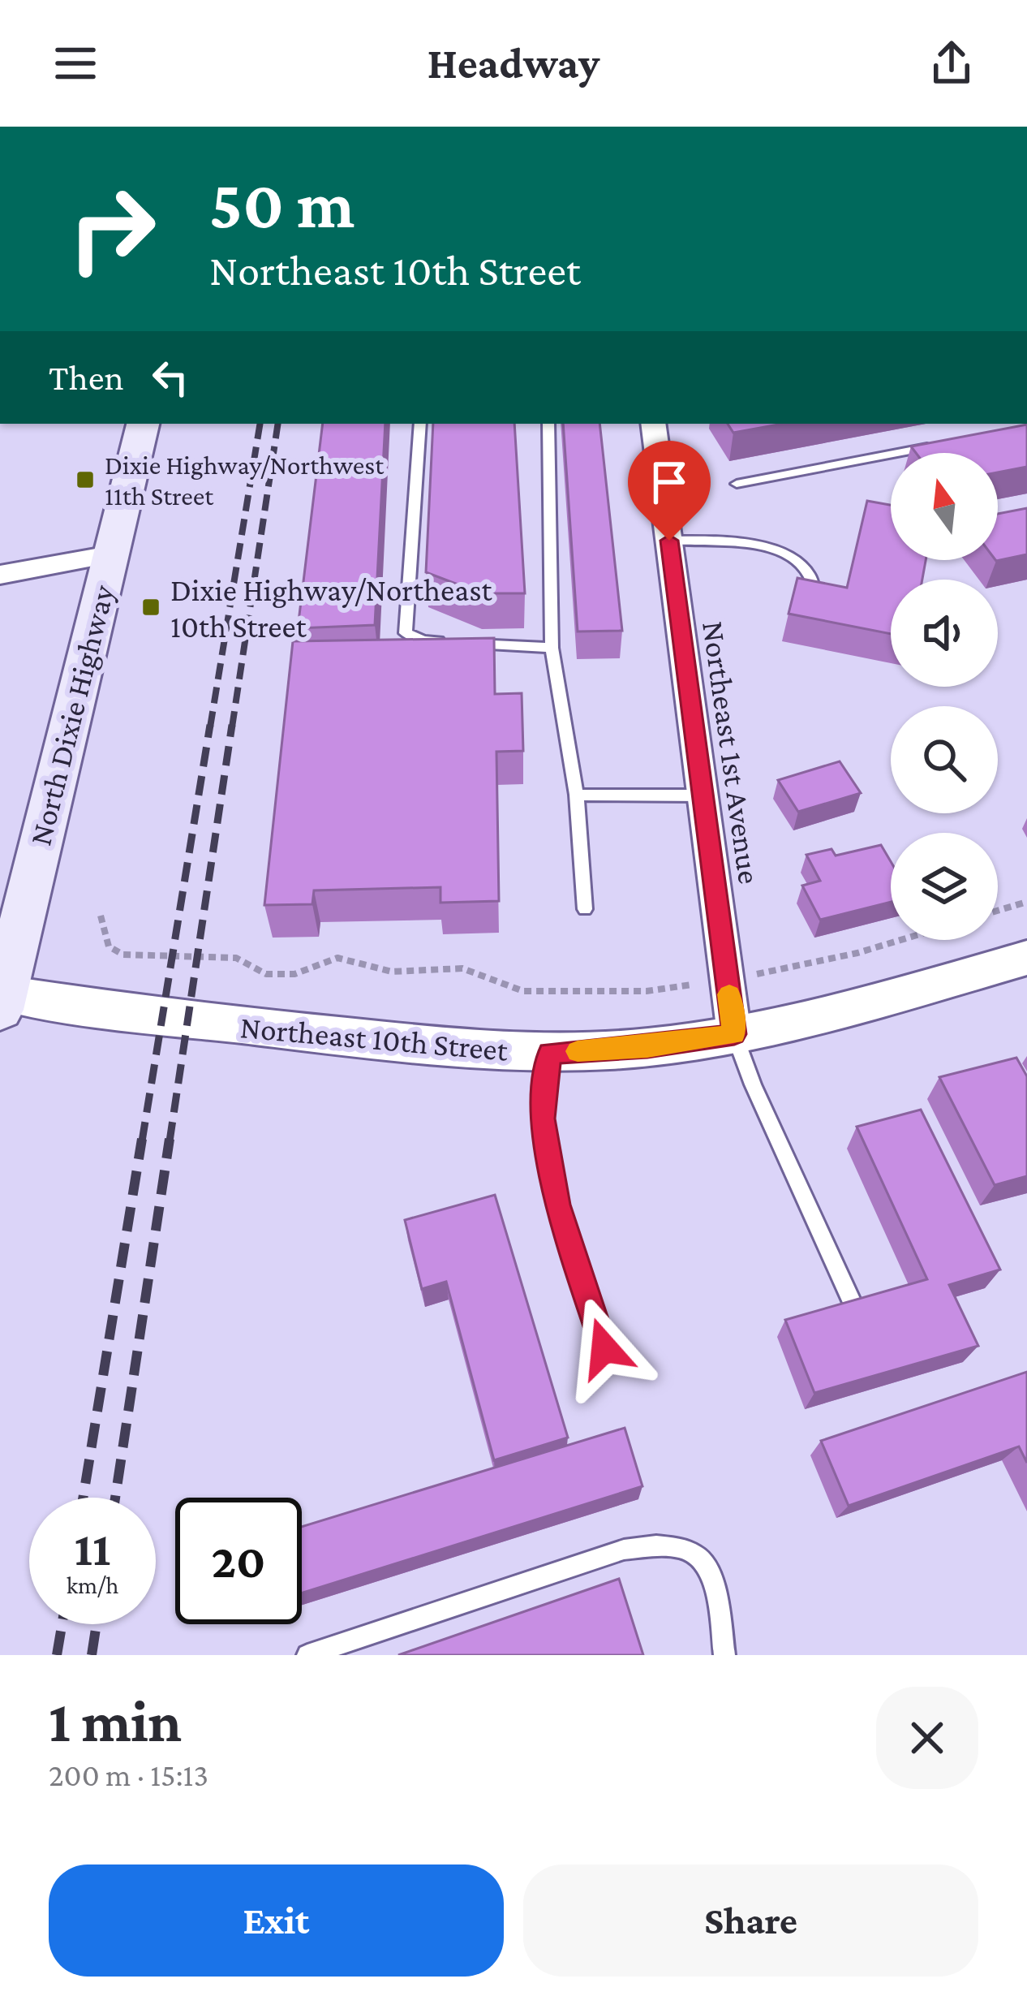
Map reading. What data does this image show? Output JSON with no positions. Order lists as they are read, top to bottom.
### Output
{
  "streets": {
    "main road": ["North Dixie Highway"],
    "street": ["Northeast 1st Avenue", "Northeast 10th Street"]
  },
  "crossings": [
    ["North Dixie Highway", "Northeast 10th Street"],
    ["Northeast 1st Avenue", "Northeast 10th Street"]
  ],
  "places": {
    "transit": ["Dixie Highway/Northwest 11th Street", "Dixie Highway/Northeast 10th Street"]
  },
  "north": "top",
  "page": {
    "header": "Headway",
    "turn": ["50 m", "Northeast 10th Street"],
    "then": "Then",
    "speed": "11 km/h",
    "limit": "20",
    "heading": ["1 min", "200 m · 15:13"],
    "buttons": ["Exit", "Share"]
  }
}
